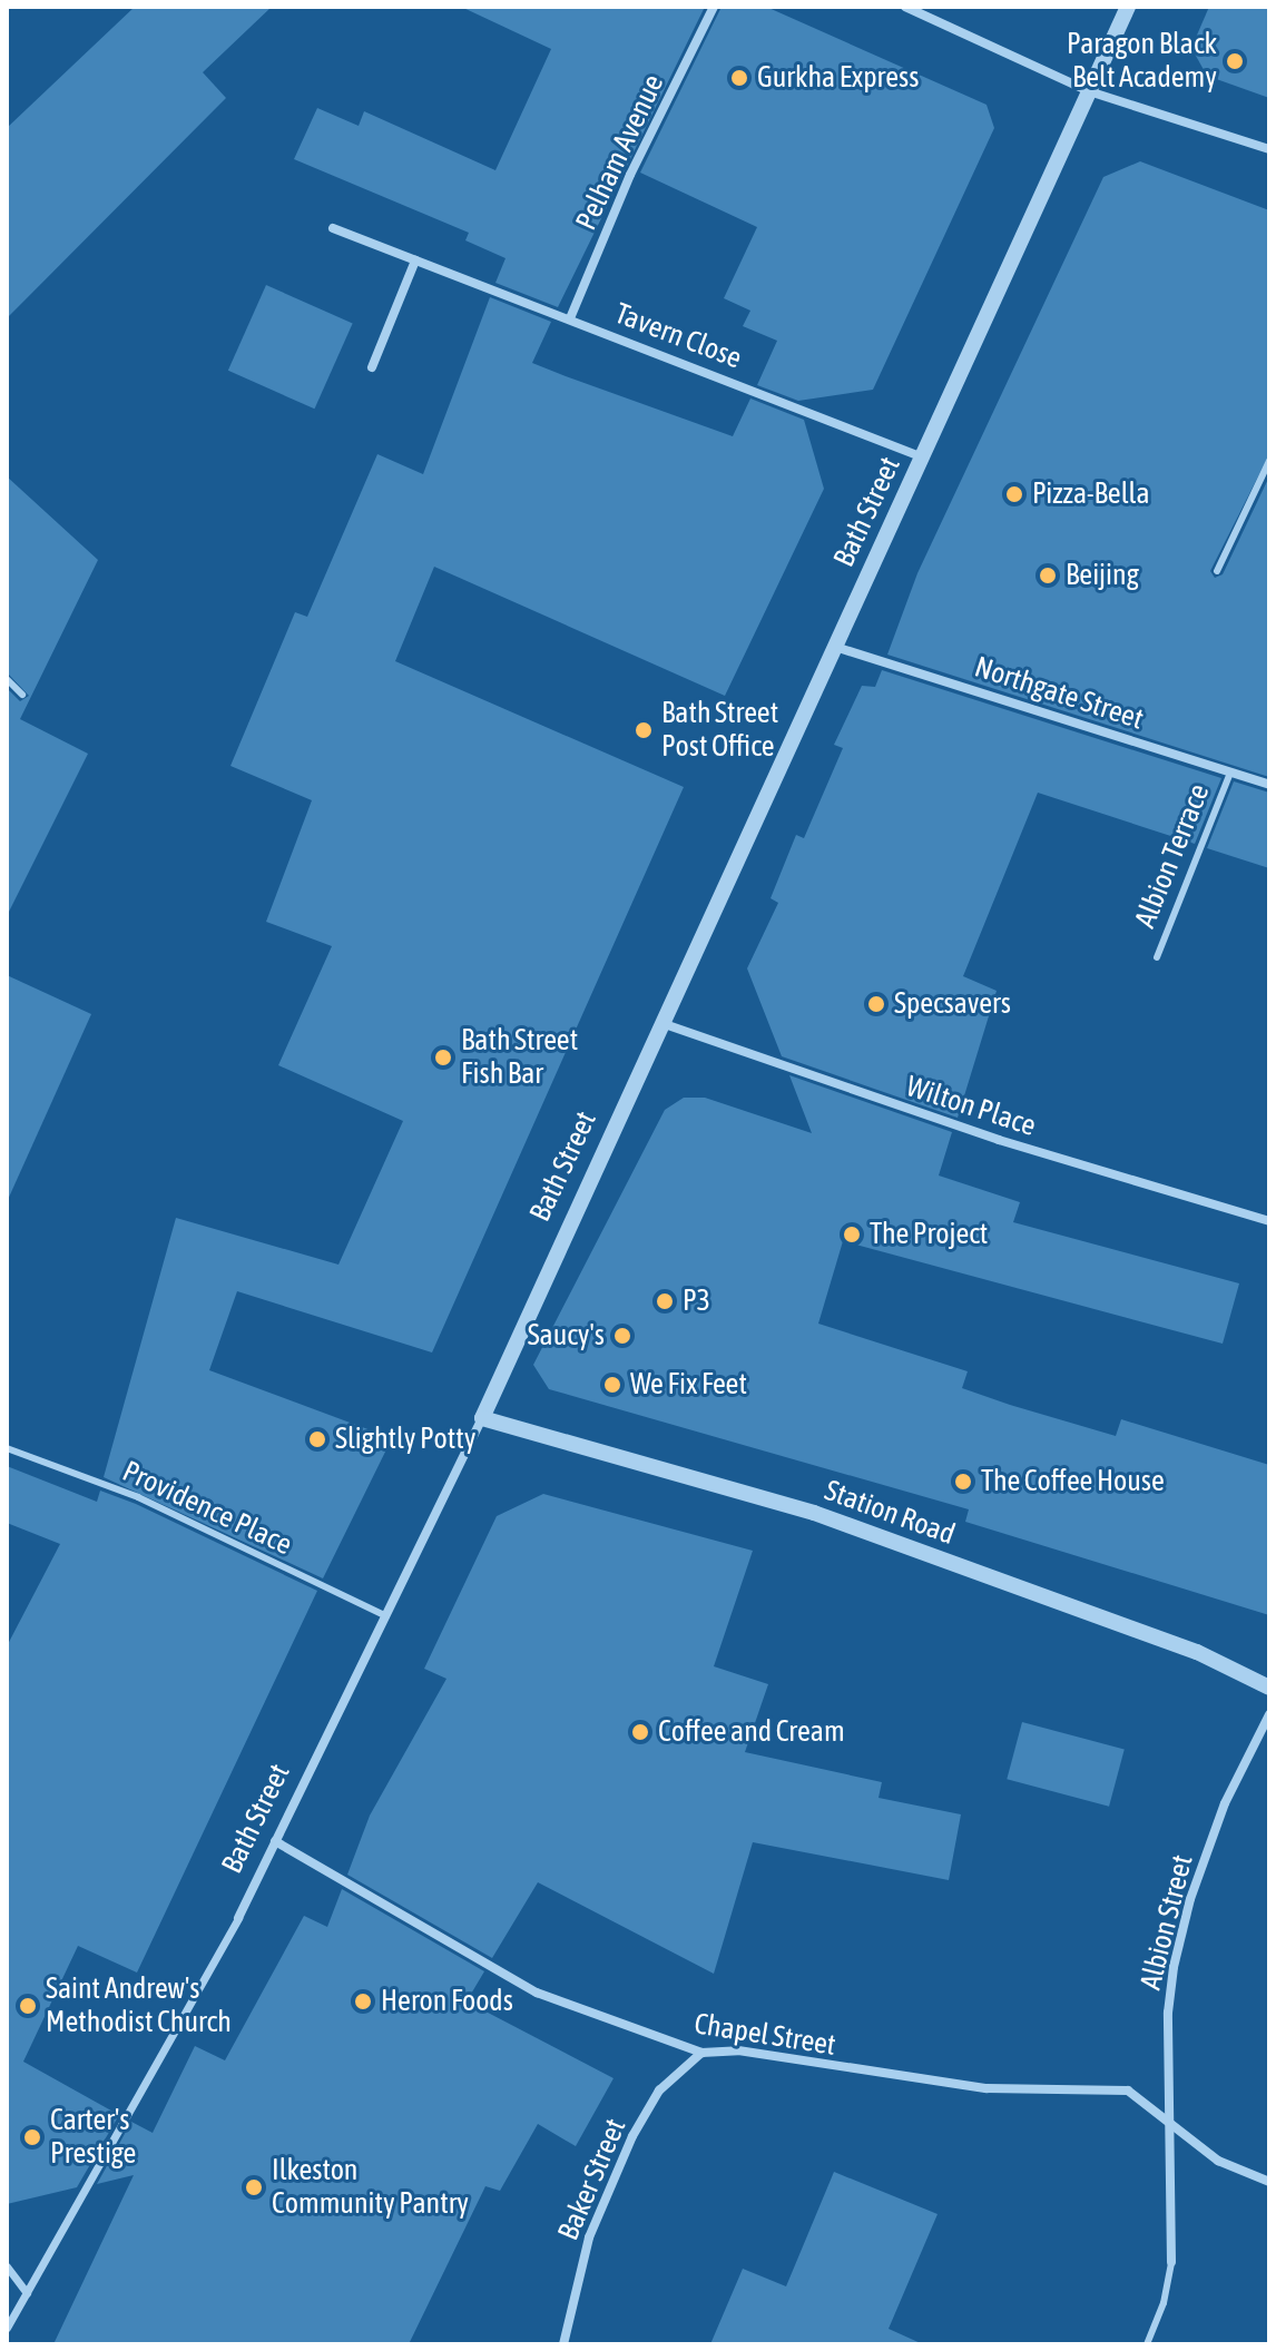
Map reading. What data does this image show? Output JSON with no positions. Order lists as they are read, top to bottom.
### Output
{
  "streets": {
    "street": [
      "Pelham Avenue",
      "Tavern Close",
      "Bath Street",
      "Northgate Street",
      "Wilton Place",
      "Station Road",
      "Albion Street",
      "Chapel Street",
      "Baker Street"
    ],
    "lane": ["Albion Terrace", "Providence Place"]
  },
  "crossings": [
    ["Pelham Avenue", "Tavern Close"],
    ["Tavern Close", "Bath Street"],
    ["Bath Street", "Northgate Street"],
    ["Bath Street", "Wilton Place"],
    ["Bath Street", "Providence Place"],
    ["Bath Street", "Station Road"],
    ["Bath Street", "Chapel Street"],
    ["Northgate Street", "Albion Terrace"],
    ["Albion Street", "Chapel Street"],
    ["Chapel Street", "Baker Street"]
  ],
  "places": [
    "Paragon Black Belt Academy",
    "Gurkha Express",
    "Pizza-Bella",
    "Beijing",
    "Bath Street Post Office",
    "Specsavers",
    "Bath Street Fish Bar",
    "The Project",
    "P3",
    "Saucy's",
    "We Fix Feet",
    "Slightly Potty",
    "The Coffee House",
    "Coffee and Cream",
    "Heron Foods",
    "Saint Andrew's Methodist Church",
    "Carter's Prestige",
    "Ilkeston Community Pantry"
  ]
}
